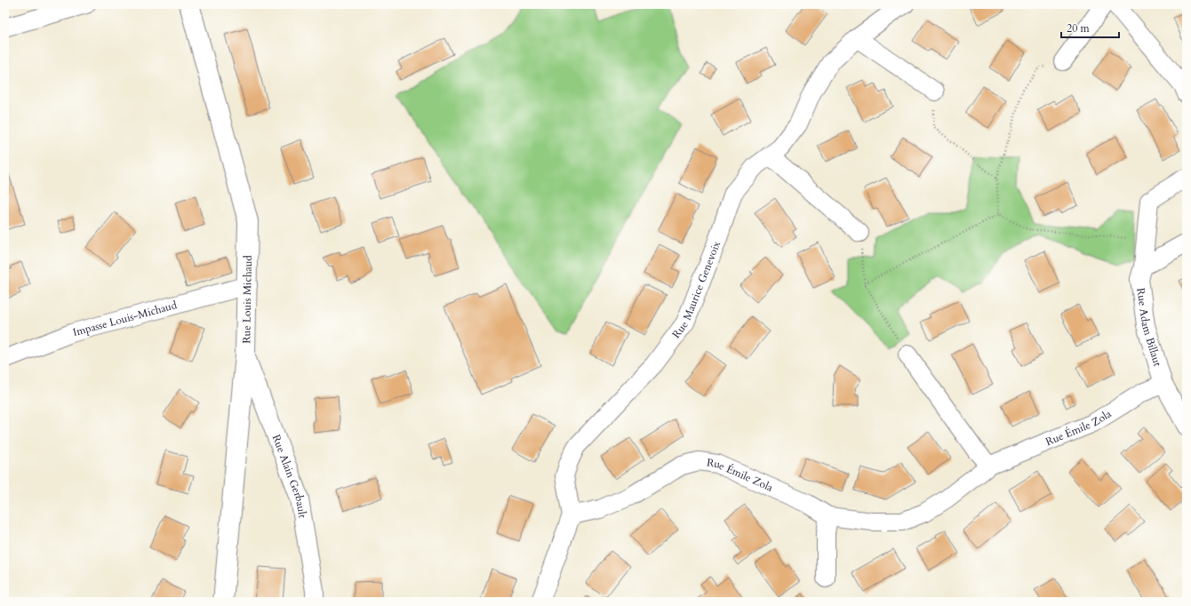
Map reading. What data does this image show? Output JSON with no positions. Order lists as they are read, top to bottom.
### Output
{
  "streets": {
    "street": [
      "Rue Maurice Genevoix",
      "Rue Louis Michaud",
      "Impasse Louis-Michaud",
      "Rue Adam Billaut",
      "Rue Émile Zola",
      "Rue Alain Gerbault"
    ]
  },
  "crossings": [
    ["Rue Maurice Genevoix", "Rue Émile Zola"],
    ["Rue Louis Michaud", "Impasse Louis-Michaud"],
    ["Rue Louis Michaud", "Rue Alain Gerbault"],
    ["Rue Adam Billaut", "Rue Émile Zola"]
  ],
  "scale_bar": "20 m"
}
